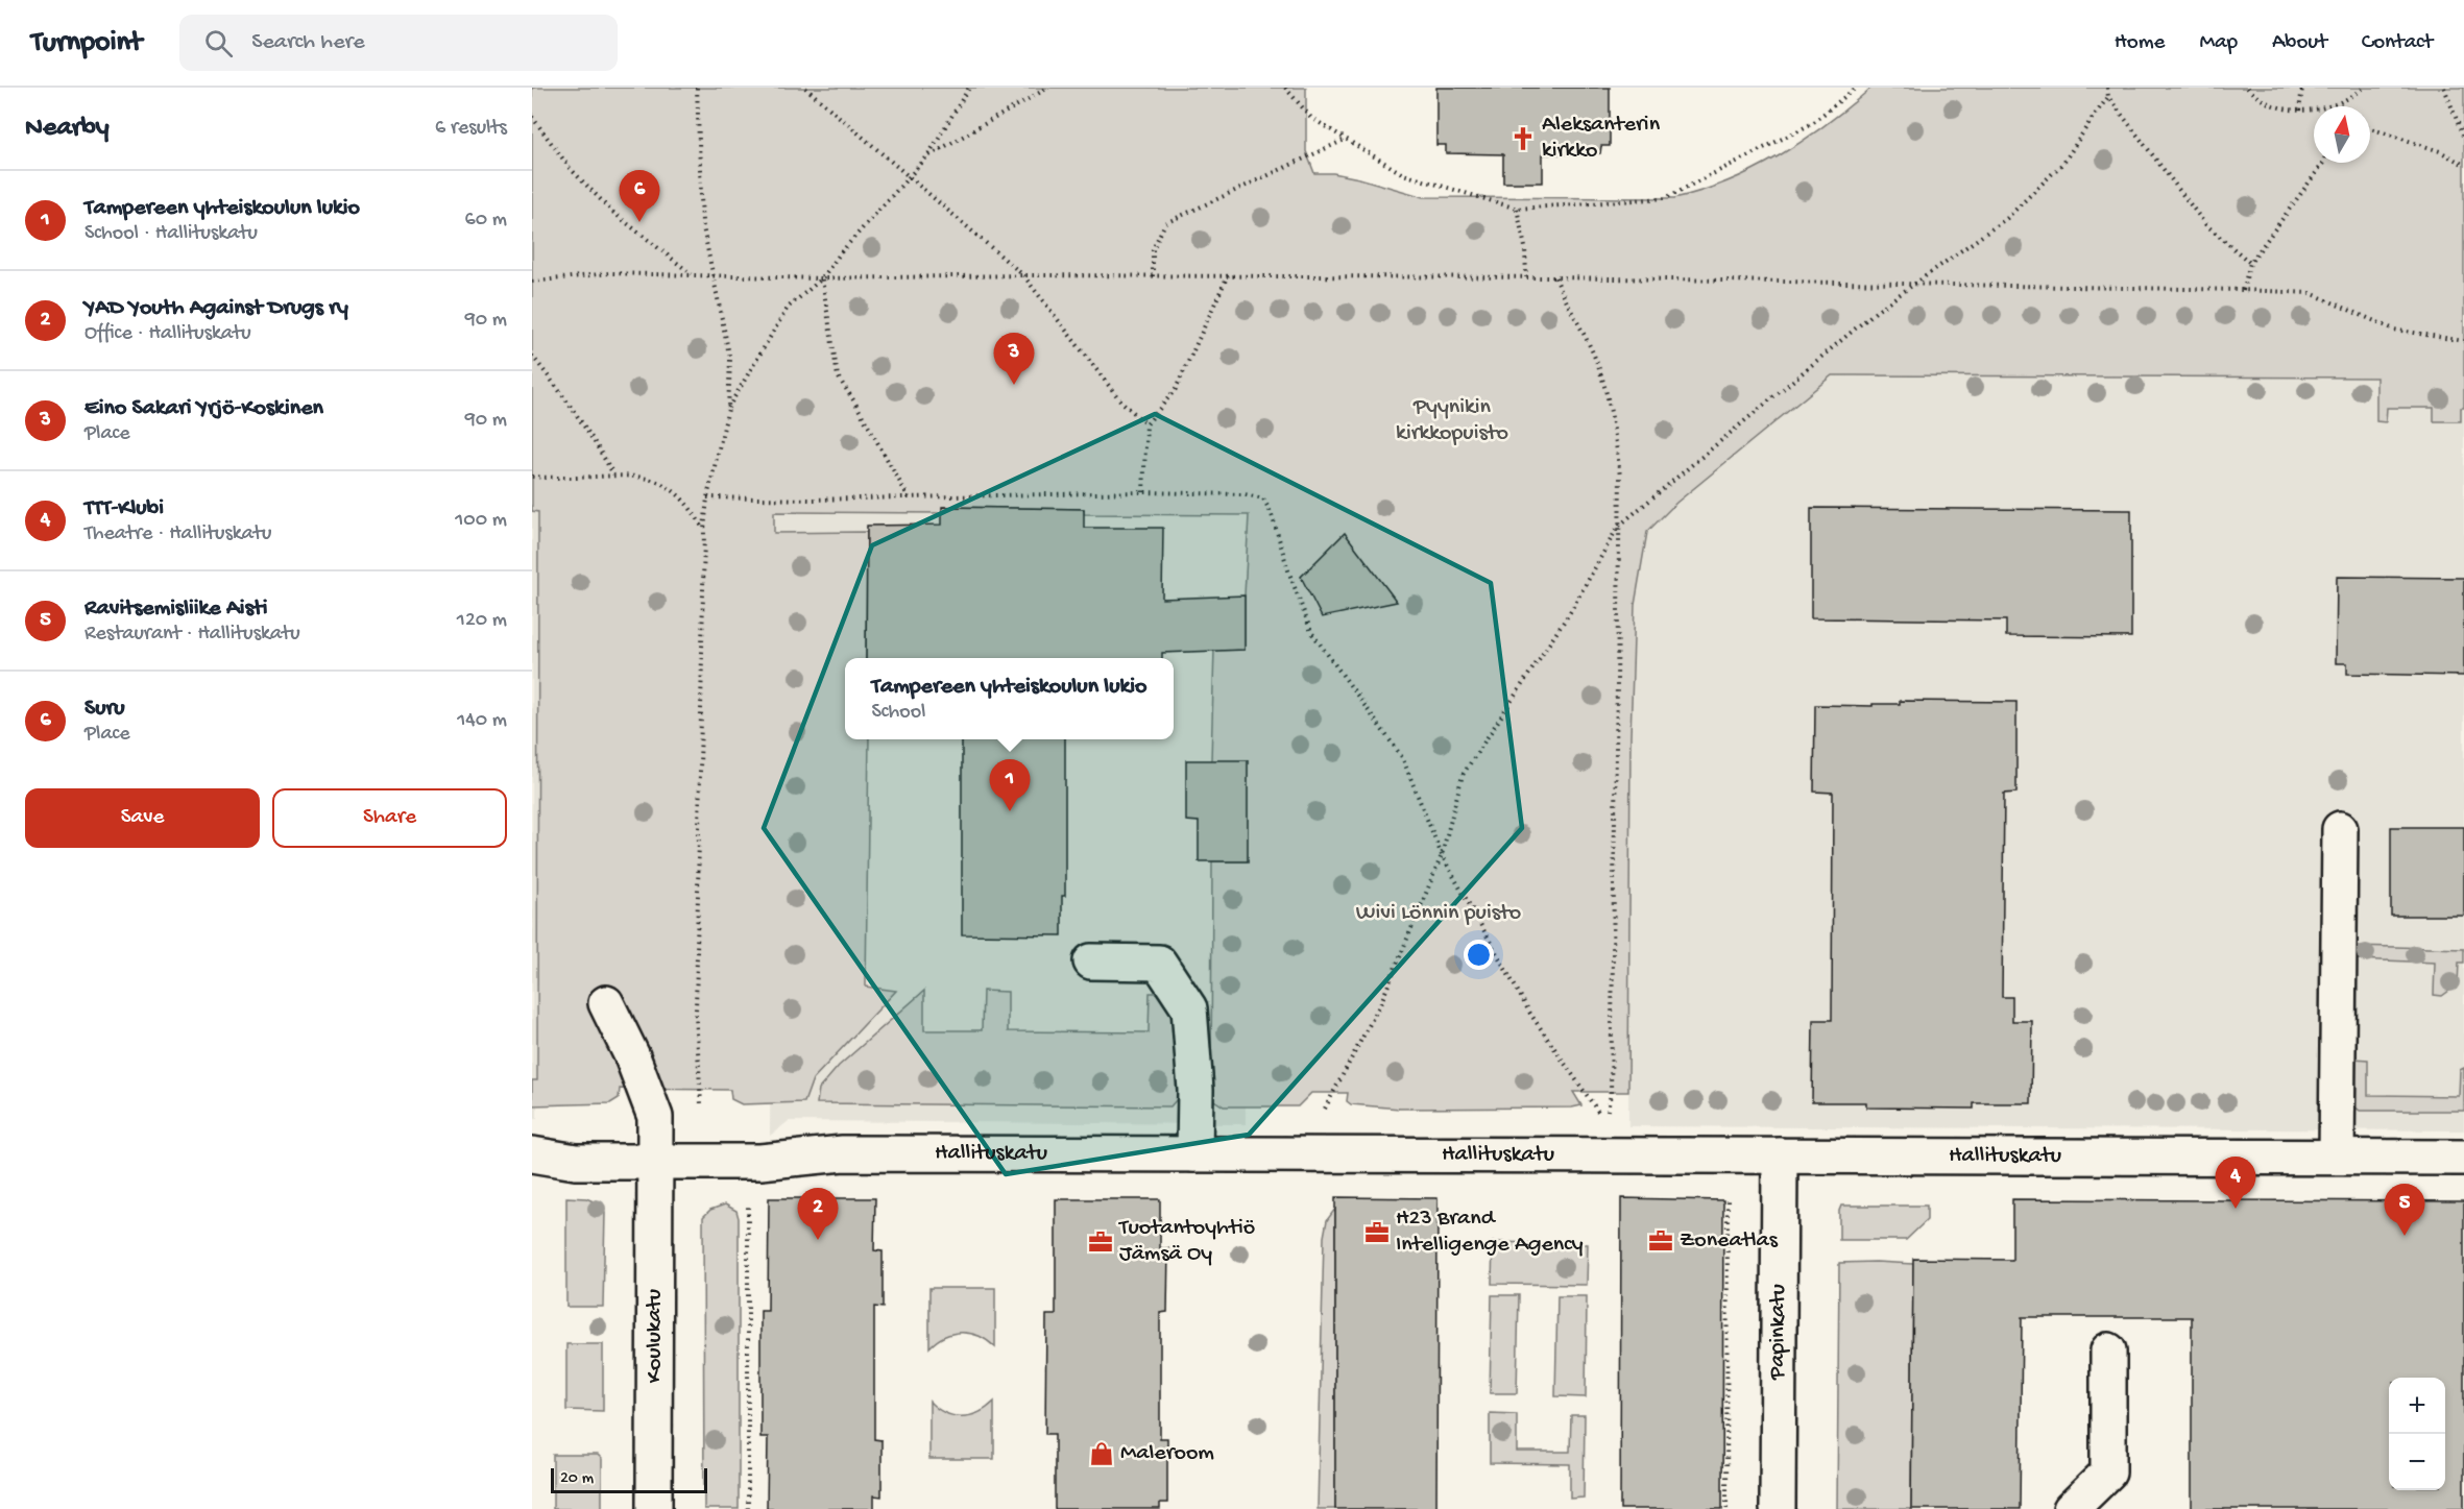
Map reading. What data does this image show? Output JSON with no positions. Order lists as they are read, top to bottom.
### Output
{
  "streets": {
    "street": ["Hallituskatu", "Papinkatu", "Koulukatu"]
  },
  "crossings": [
    ["Hallituskatu", "Papinkatu"],
    ["Hallituskatu", "Koulukatu"]
  ],
  "parks": ["Pyynikin kirkkopuisto", "Wivi Lönnin puisto"],
  "places": {
    "church": ["Aleksanterin kirkko"],
    "office": ["H23 Brand Intelligenge Agency", "Zoneatlas", "Tuotantoyhtiö Jämsä Oy"],
    "shop": ["Maleroom"]
  },
  "scale_bar": "20 m",
  "north": "top",
  "page": {
    "header": "Turnpoint",
    "search": "Search here",
    "nav": [
      "Home",
      "Map",
      "About",
      "Contact"
    ],
    "heading": ["Nearby", "6 results"],
    "list": [
      {
        "mark": "1",
        "name": "Tampereen yhteiskoulun lukio",
        "note": "School · Hallituskatu",
        "value": "60 m"
      },
      {
        "mark": "2",
        "name": "YAD Youth Against Drugs ry",
        "note": "Office · Hallituskatu",
        "value": "90 m"
      },
      {
        "mark": "3",
        "name": "Eino Sakari Yrjö-Koskinen",
        "note": "Place",
        "value": "90 m"
      },
      {
        "mark": "4",
        "name": "TTT-Klubi",
        "note": "Theatre · Hallituskatu",
        "value": "100 m"
      },
      {
        "mark": "5",
        "name": "Ravitsemisliike Aisti",
        "note": "Restaurant · Hallituskatu",
        "value": "120 m"
      },
      {
        "mark": "6",
        "name": "Suru",
        "note": "Place",
        "value": "140 m"
      }
    ],
    "pins": [
      "6",
      "3",
      "1",
      "4",
      "5",
      "2"
    ],
    "popup": ["Tampereen yhteiskoulun lukio", "School"],
    "buttons": ["Save", "Share"],
    "map_buttons": ["+", "−"],
    "scale": "20 m"
  }
}
